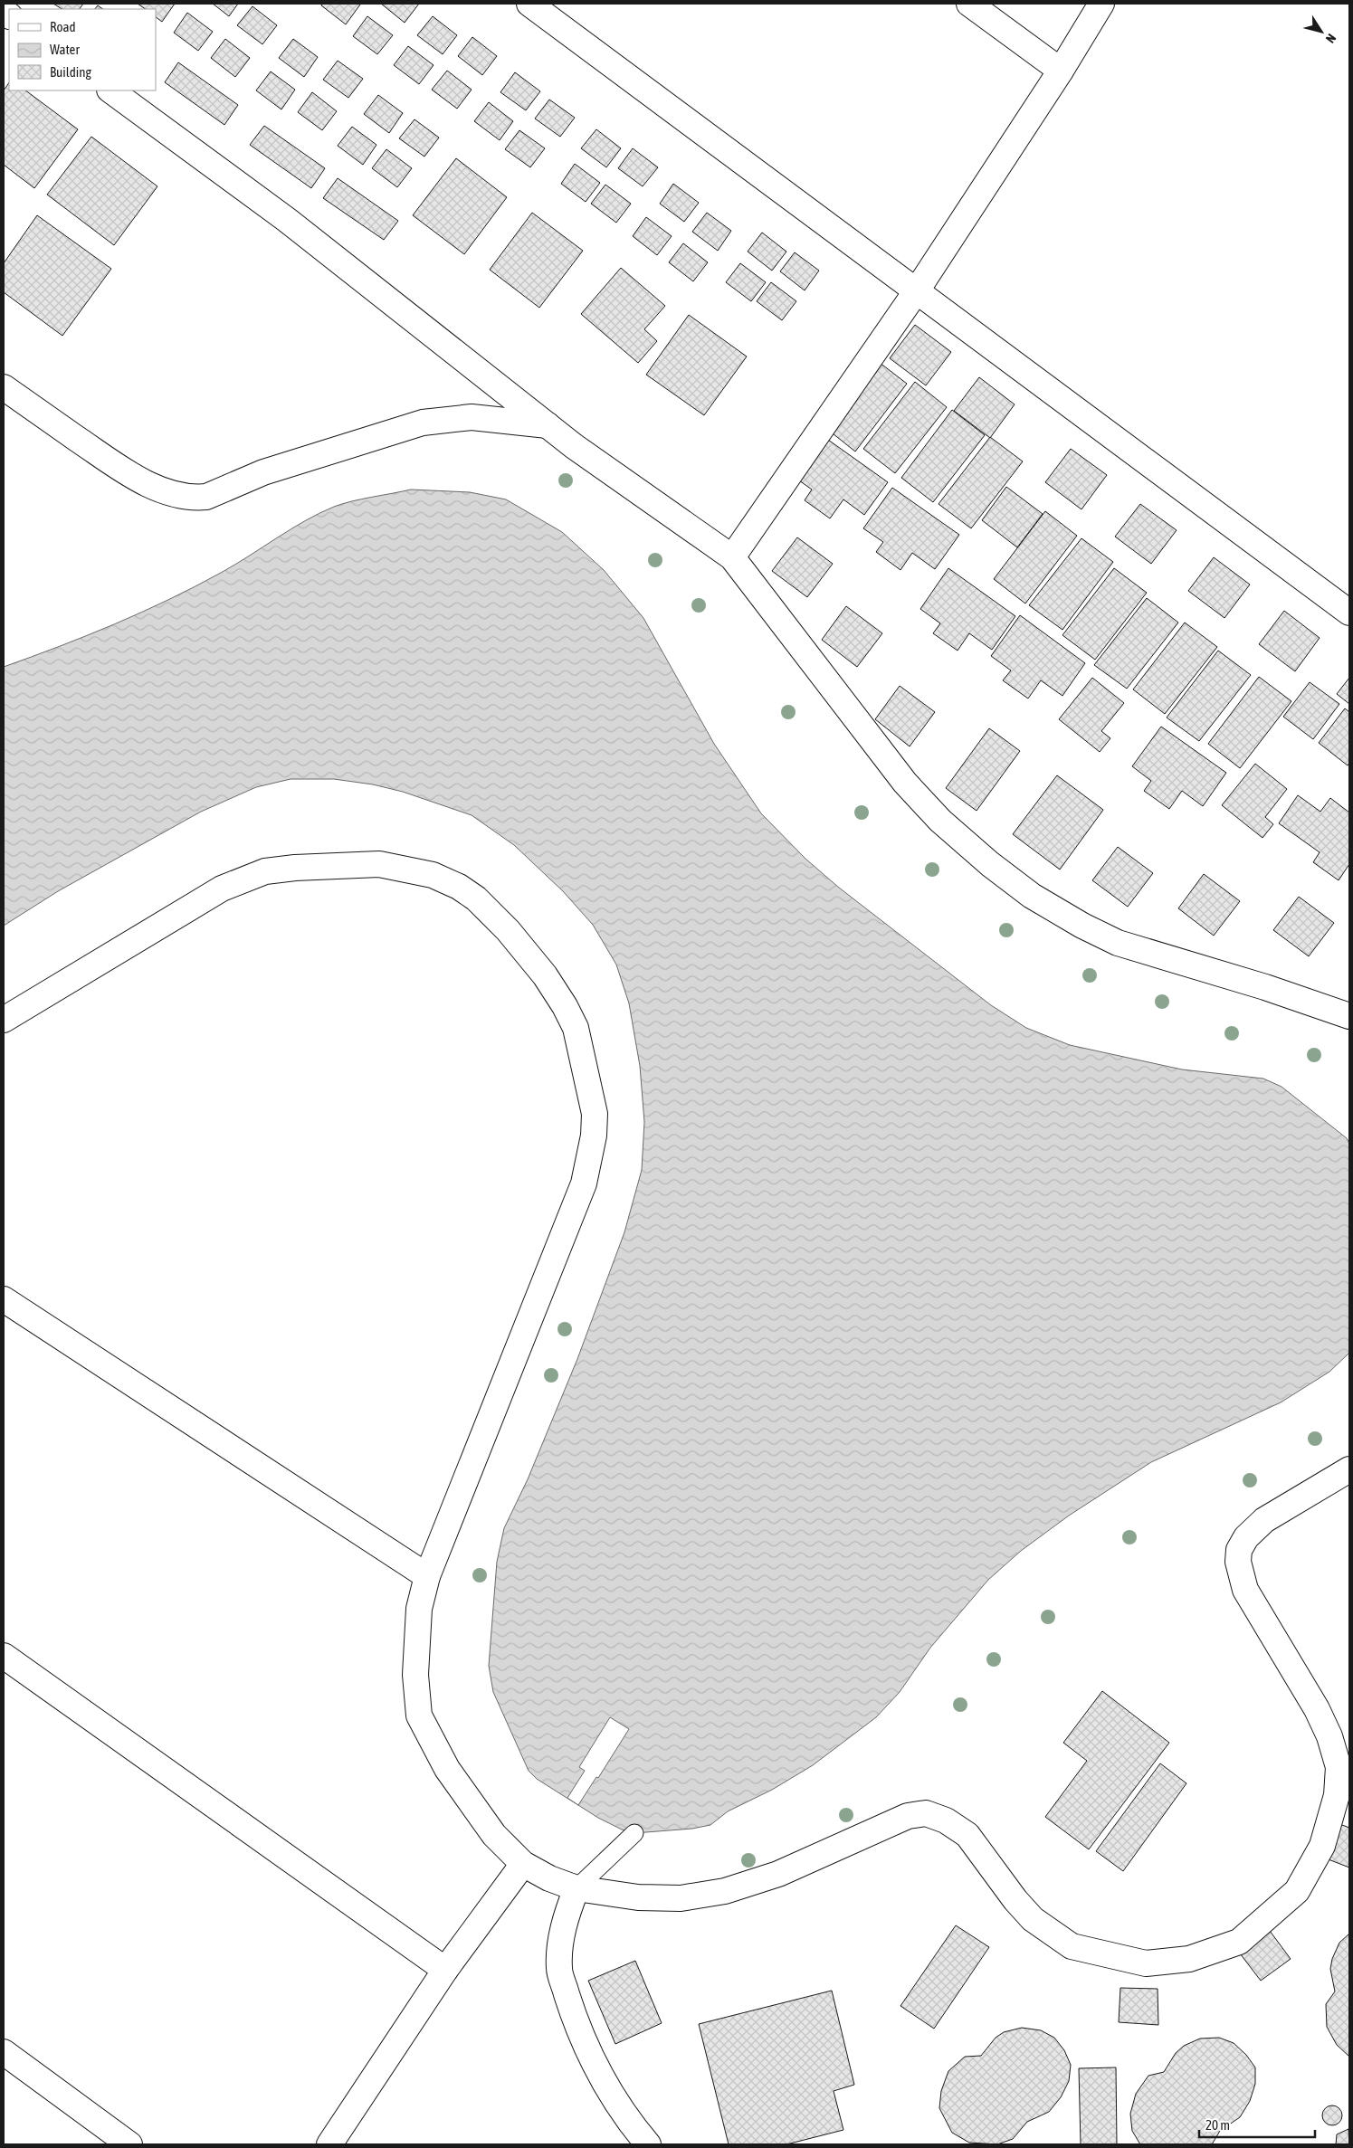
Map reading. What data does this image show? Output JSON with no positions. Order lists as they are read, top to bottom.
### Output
{
  "legend": ["Road", "Water", "Building"],
  "scale_bar": "20 m",
  "north": "bottom right"
}
